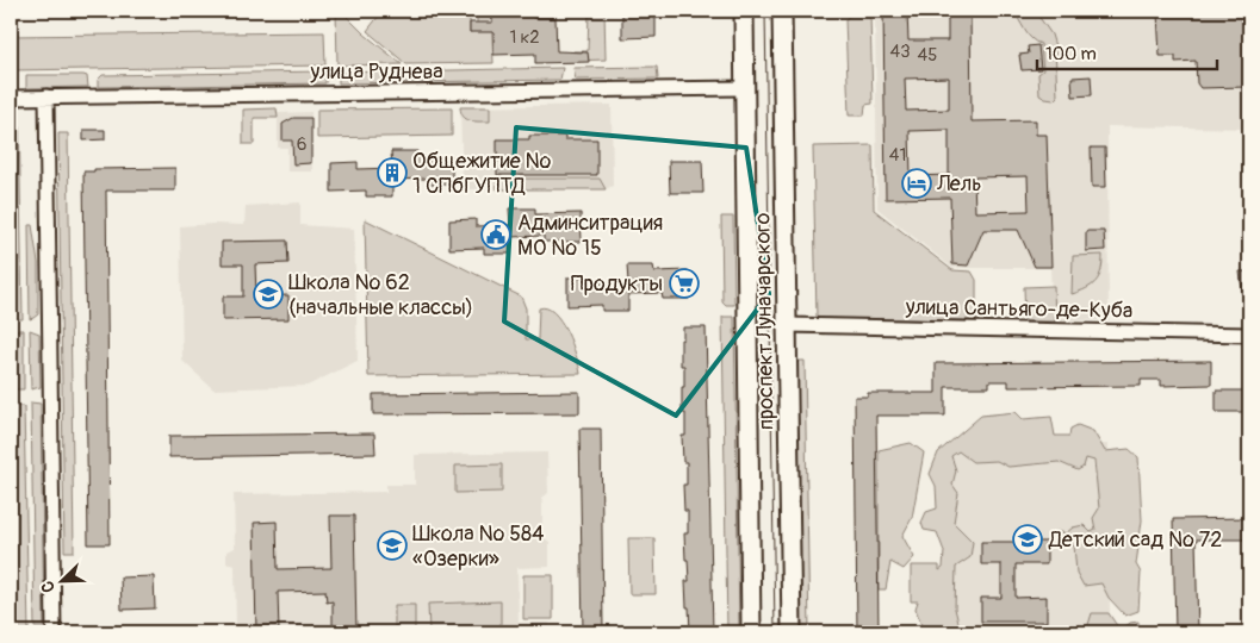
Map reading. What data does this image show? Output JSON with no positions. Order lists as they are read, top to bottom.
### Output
{
  "streets": {
    "main road": ["проспект Луначарского"],
    "street": ["улица Руднева", "улица Сантьяго-де-Куба"]
  },
  "crossings": [
    ["улица Руднева", "проспект Луначарского"],
    ["улица Сантьяго-де-Куба", "проспект Луначарского"]
  ],
  "places": {
    "building": ["Общежитие № 1 СПбГУПТД"],
    "hotel": ["Лель"],
    "public building": ["Админситрация МО № 15"],
    "supermarket": ["Продукты"],
    "school or university": ["Школа № 62 (начальные классы)", "Детский сад № 72", "Школа № 584 «Озерки»"]
  },
  "house_numbers": [
    "1 к2",
    "43",
    "45",
    "6",
    "41"
  ],
  "scale_bar": "100 m",
  "north": "bottom left"
}
